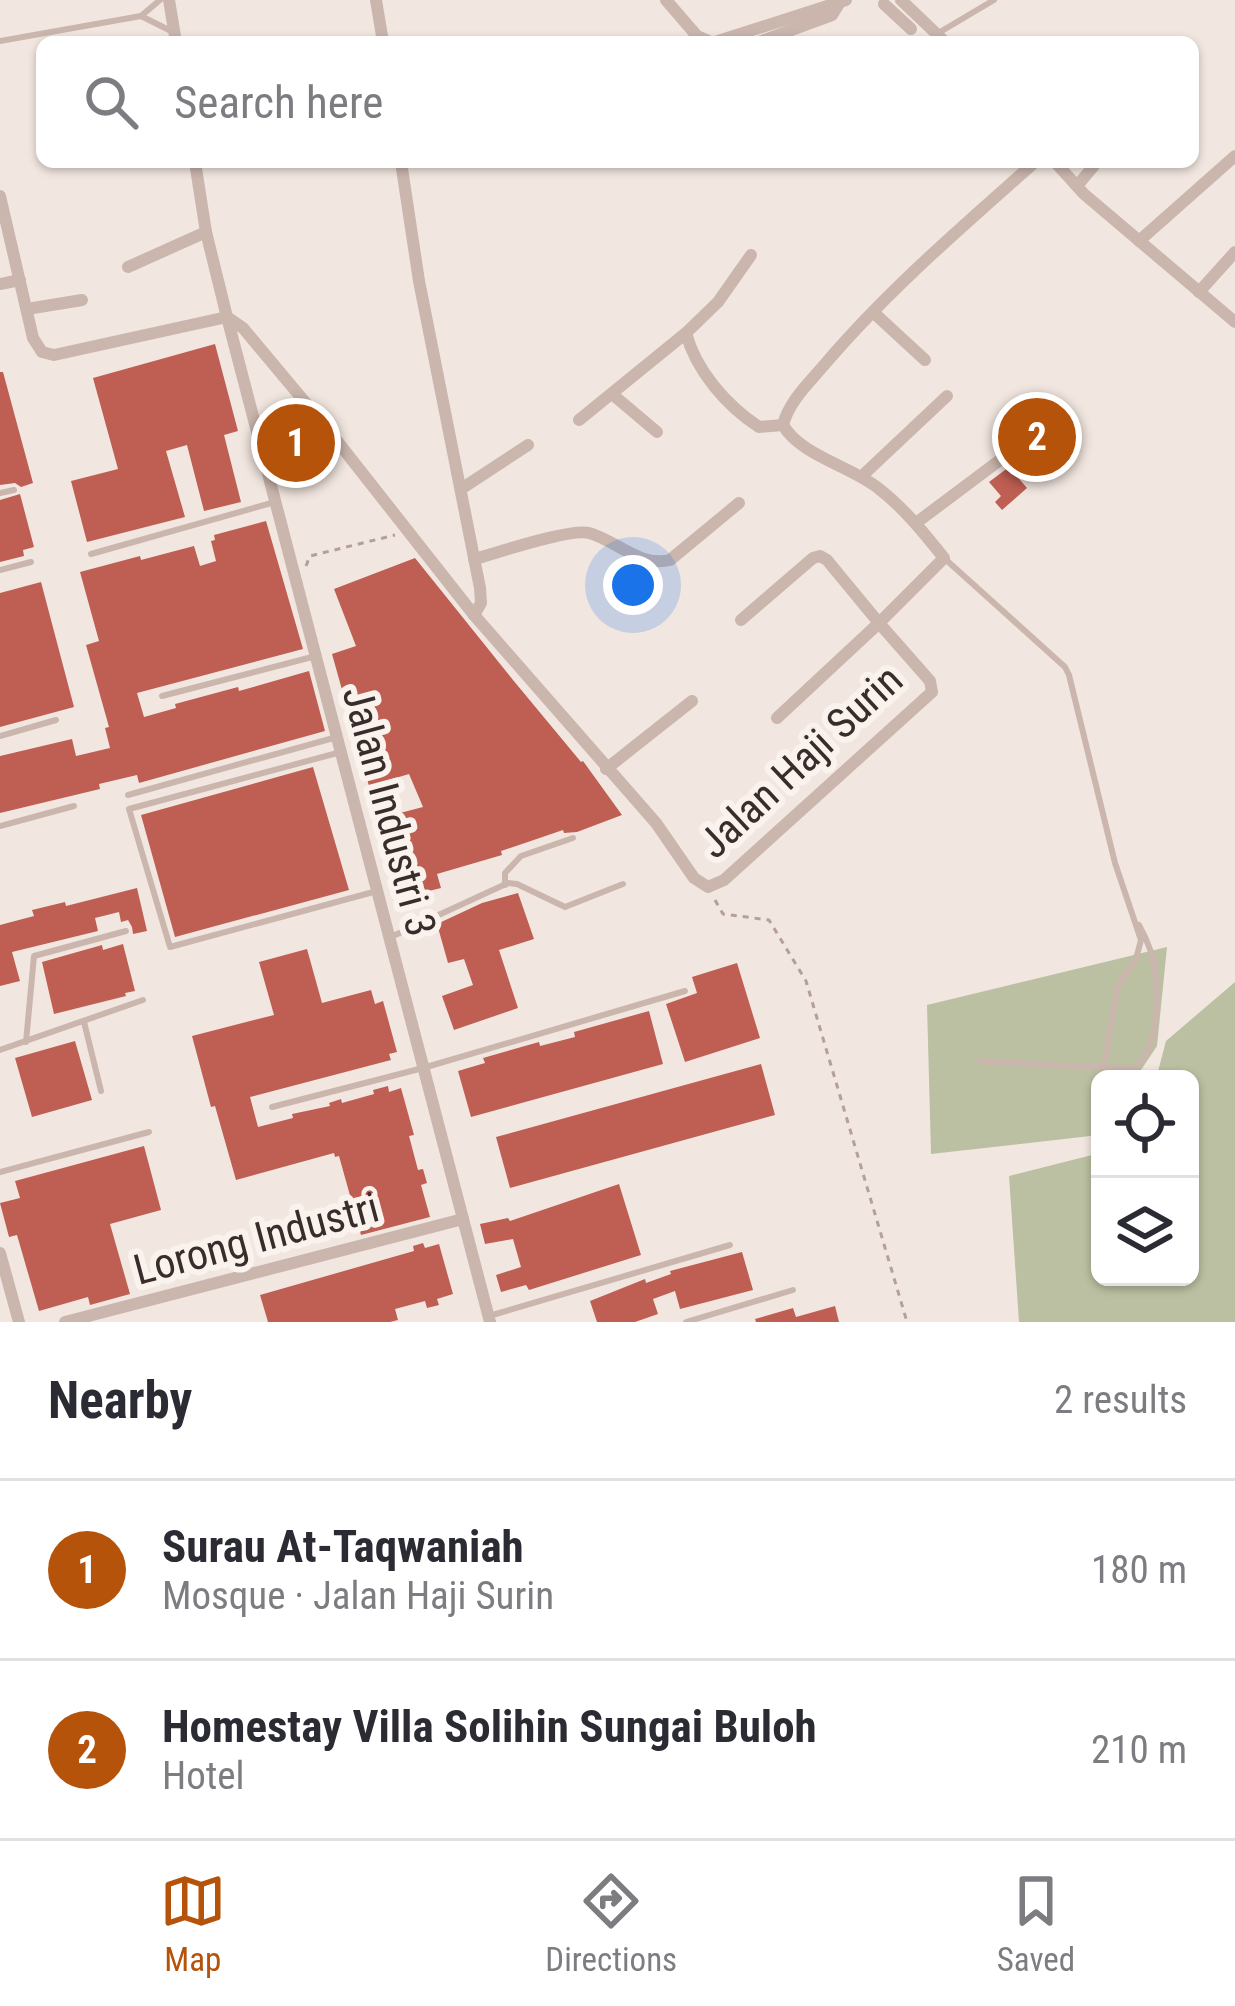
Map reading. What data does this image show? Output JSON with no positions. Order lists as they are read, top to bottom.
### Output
{
  "streets": {
    "street": ["Jalan Haji Surin", "Jalan Industri 3", "Lorong Industri"]
  },
  "crossings": [
    ["Jalan Haji Surin", "Jalan Industri 3"],
    ["Jalan Industri 3", "Lorong Industri"]
  ],
  "page": {
    "search": "Search here",
    "pins": ["2", "1"],
    "heading": ["Nearby", "2 results"],
    "list": [
      {
        "mark": "1",
        "name": "Surau At-Taqwaniah",
        "note": "Mosque · Jalan Haji Surin",
        "value": "180 m"
      },
      {
        "mark": "2",
        "name": "Homestay Villa Solihin Sungai Buloh",
        "note": "Hotel",
        "value": "210 m"
      }
    ],
    "nav": ["Map", "Directions", "Saved"]
  }
}
